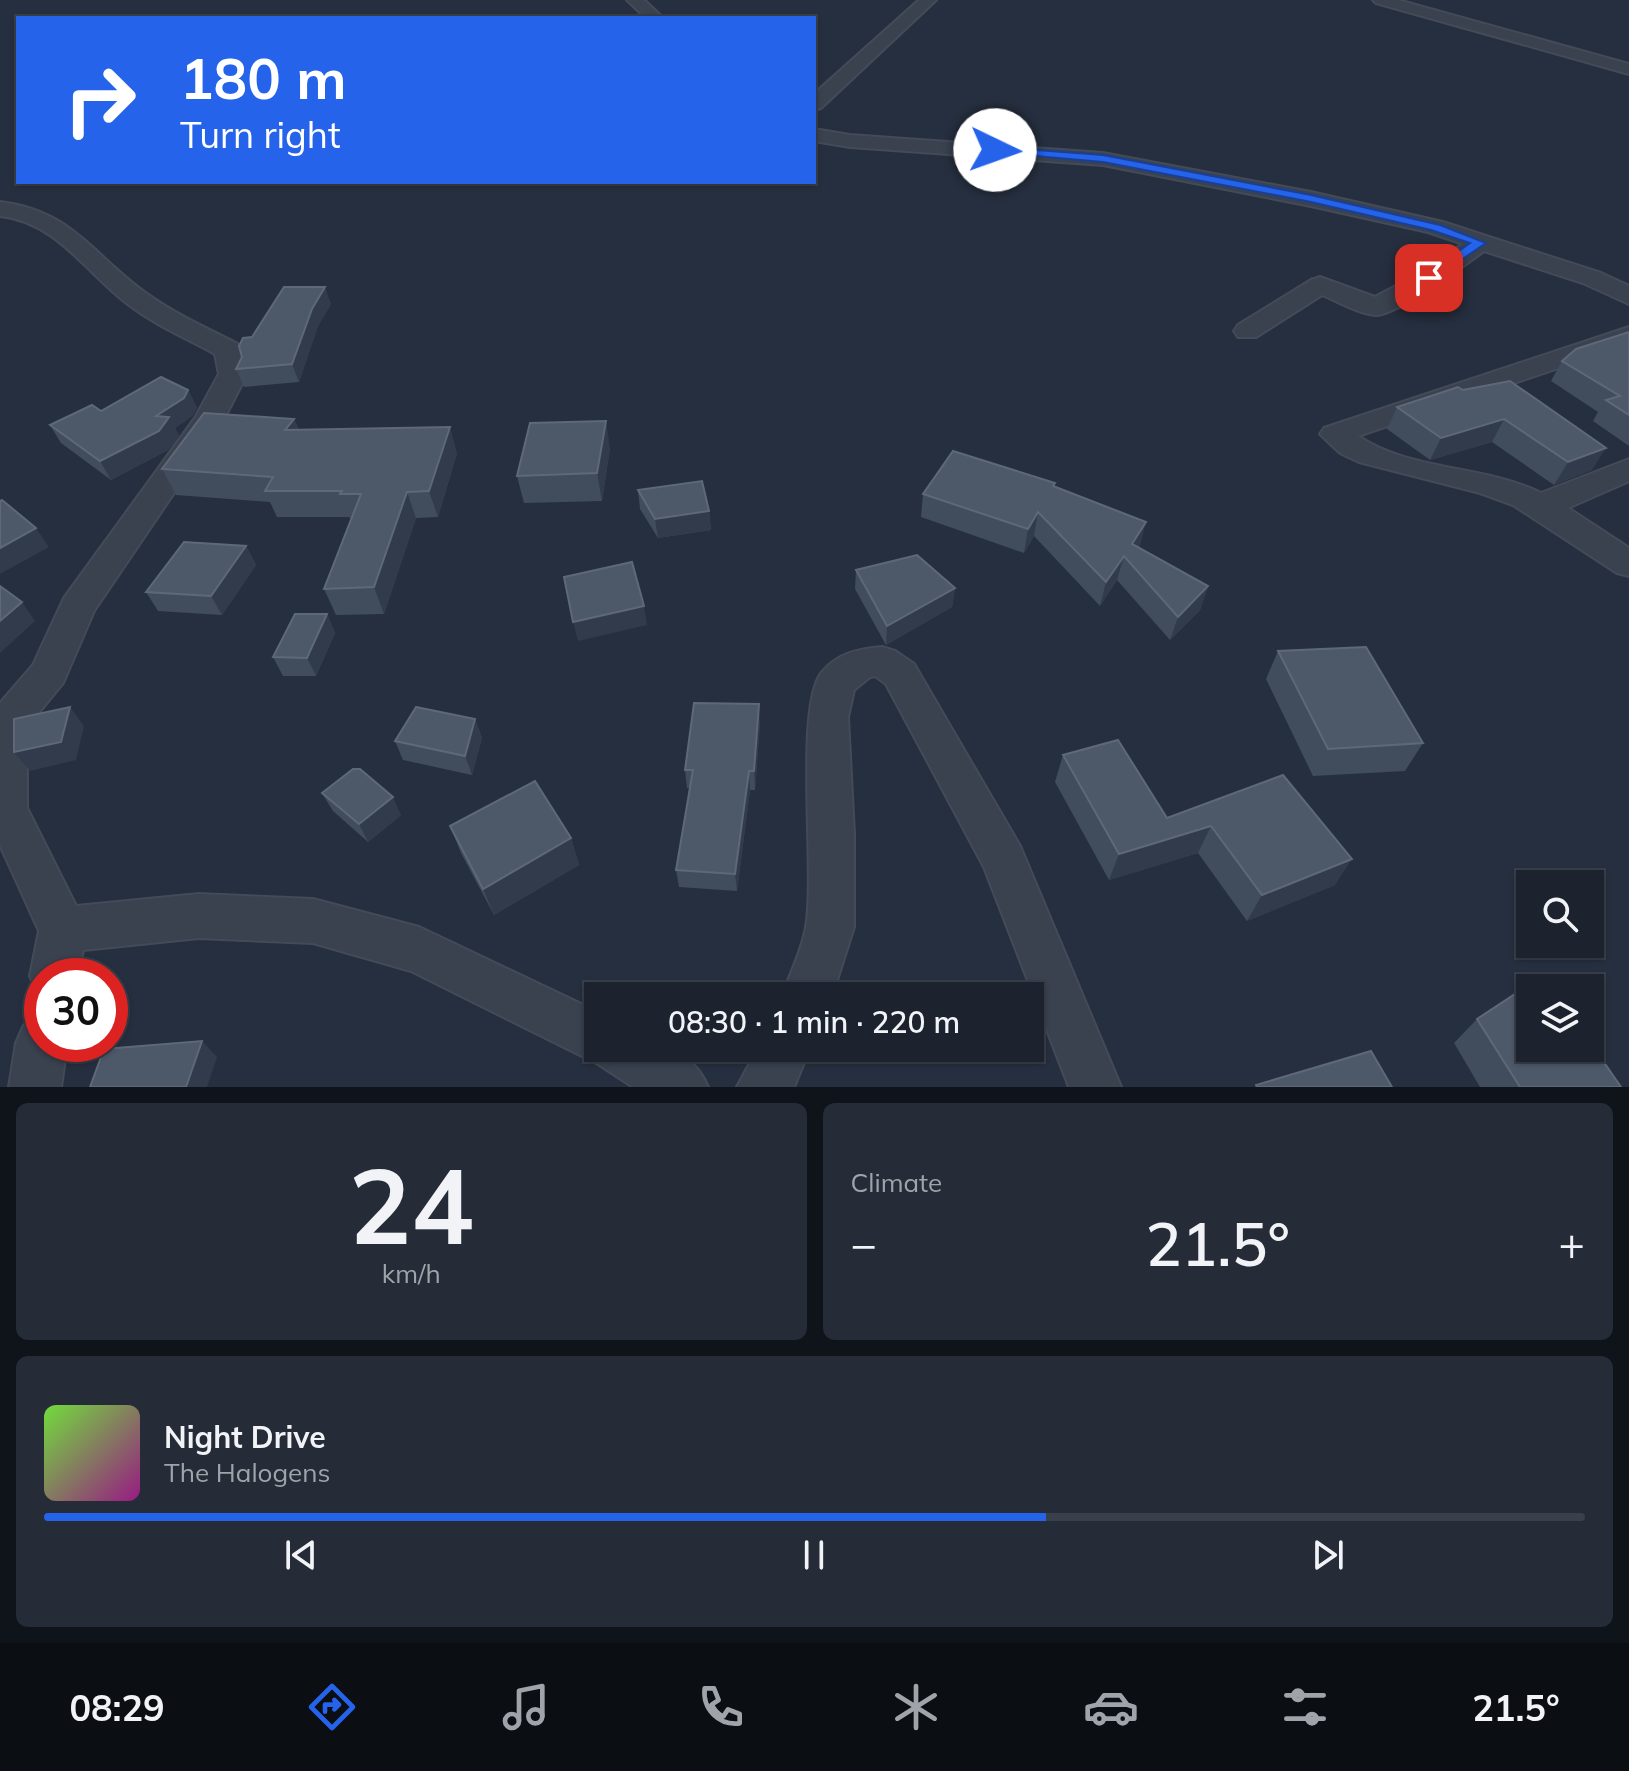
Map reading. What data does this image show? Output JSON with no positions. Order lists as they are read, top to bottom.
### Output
{
  "page": {
    "turn": ["180 m", "Turn right"],
    "limit": "30",
    "trip": "08:30 · 1 min · 220 m",
    "tile": [
      ["24", "km/h"],
      "Climate"
    ],
    "heat": ["−", "21.5°", "+"],
    "song": ["Night Drive", "The Halogens"],
    "tabs": ["08:29", "21.5°"]
  }
}
